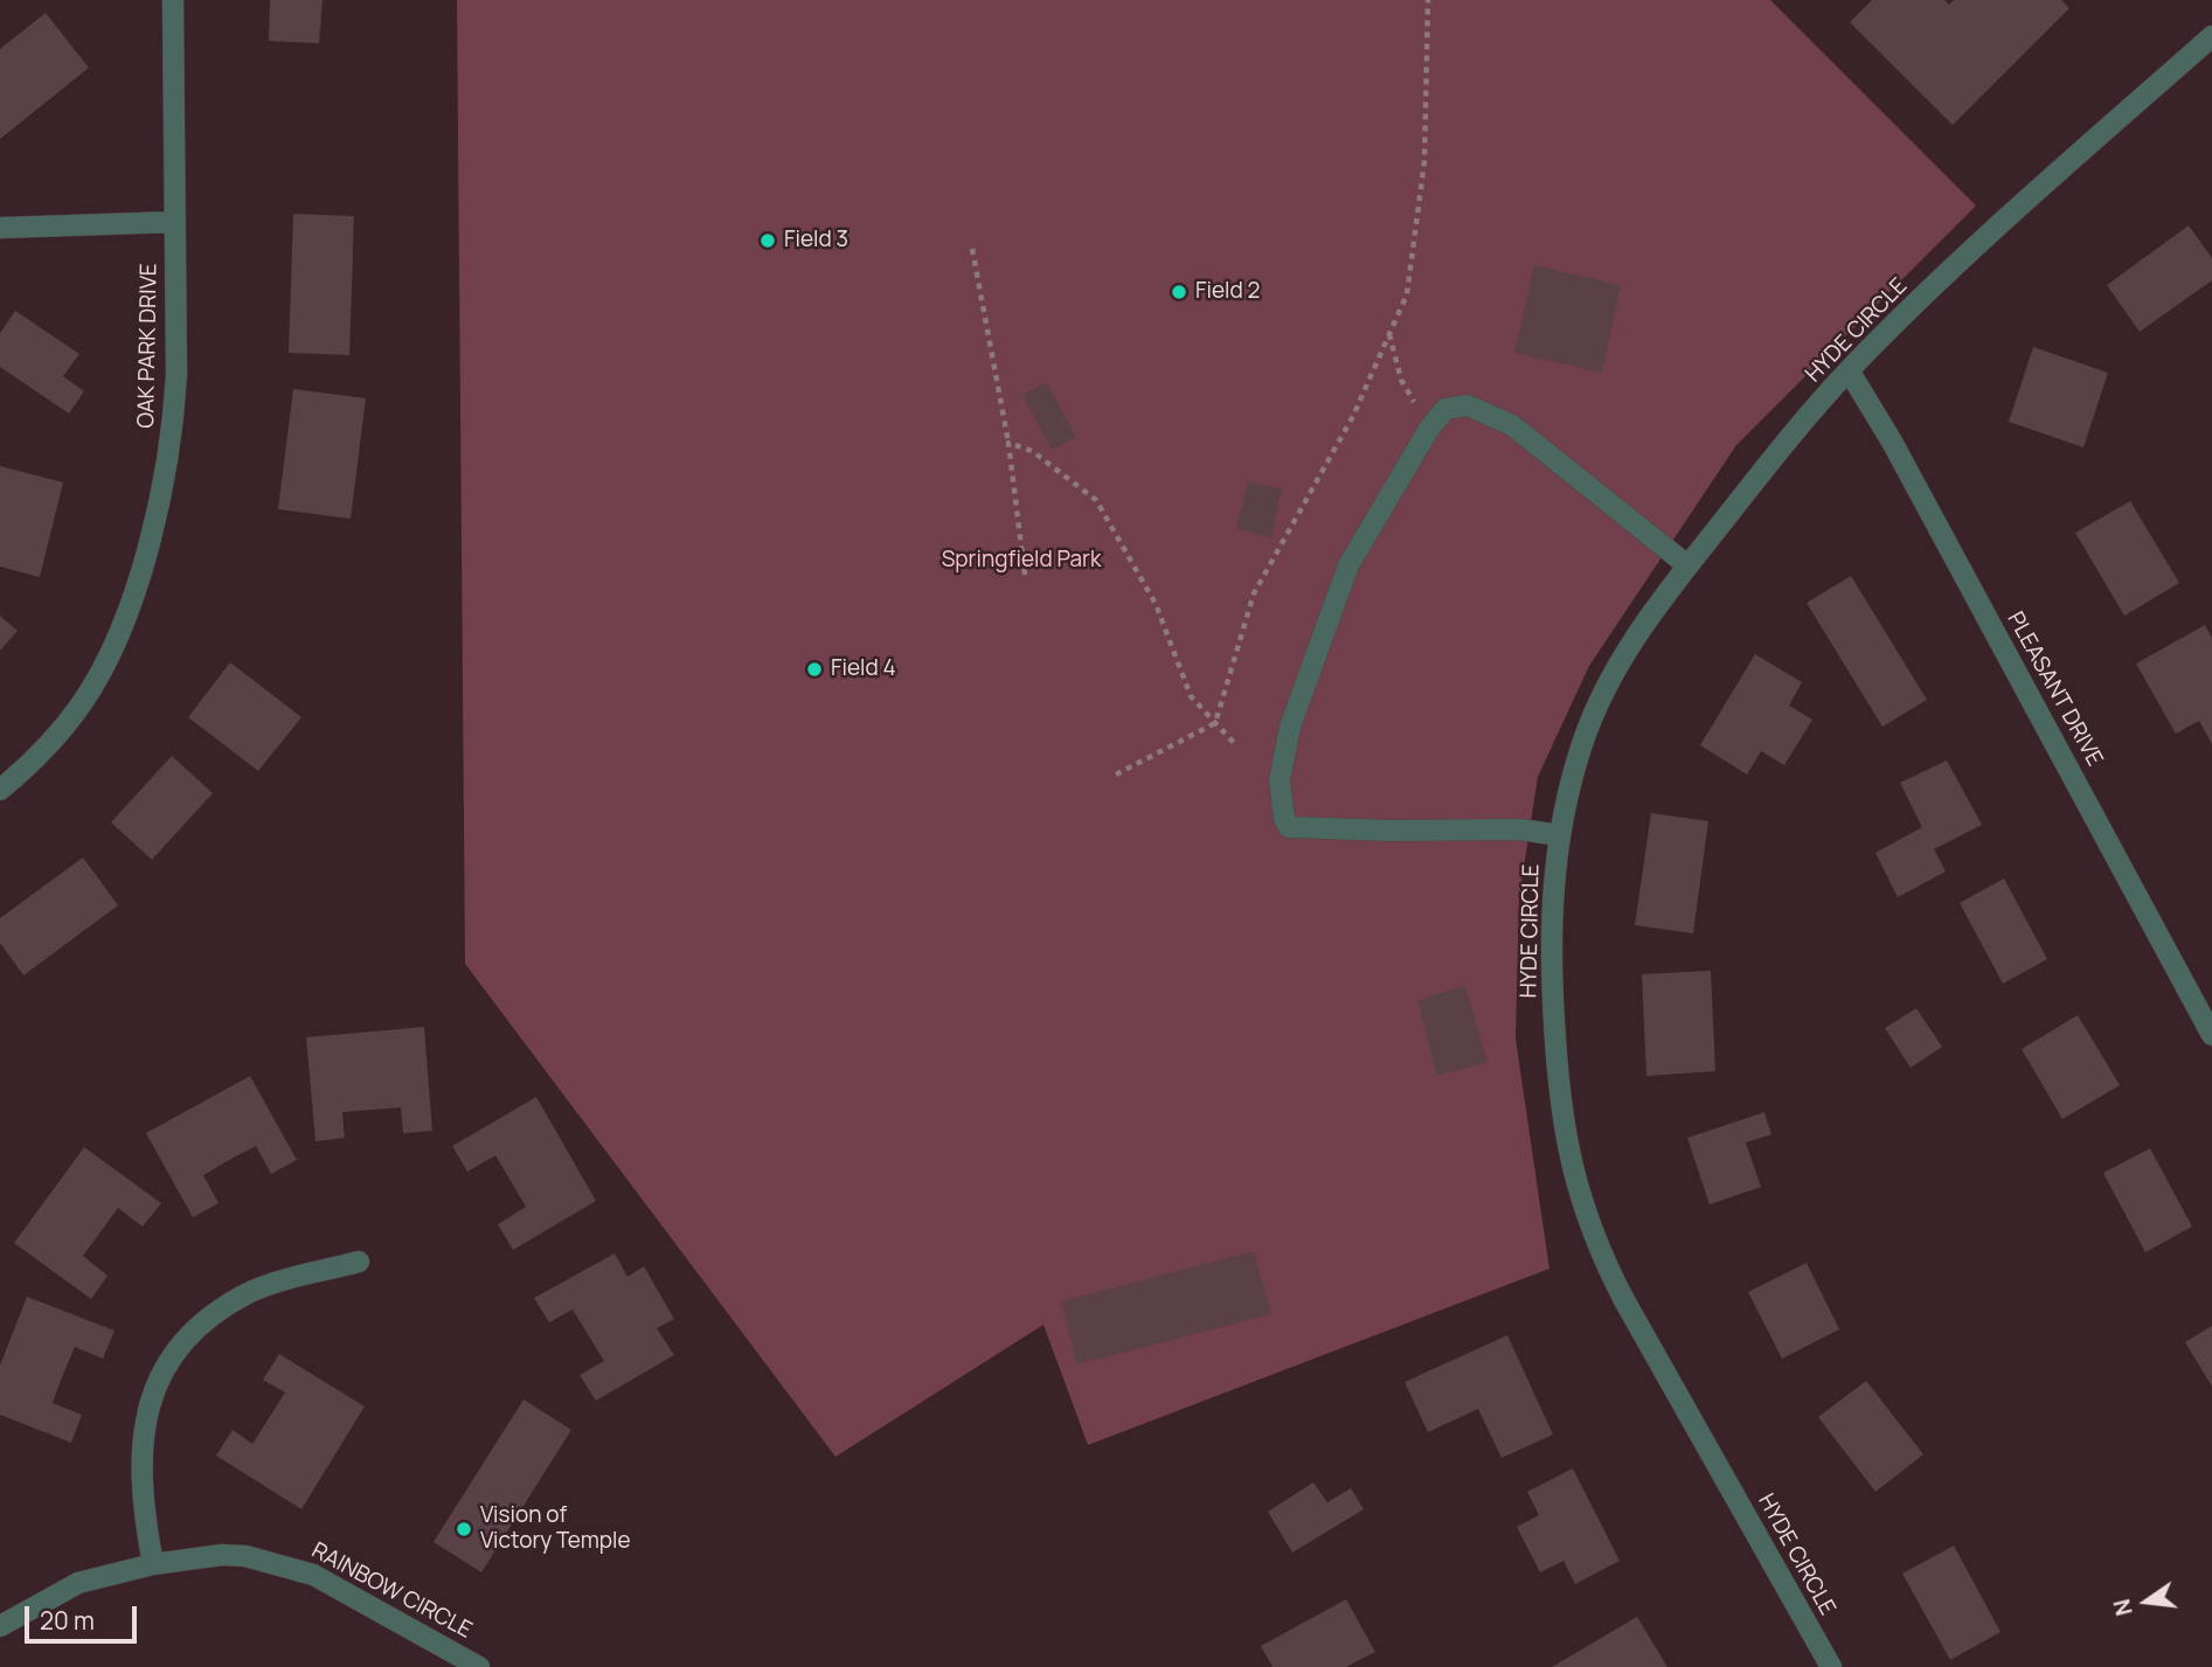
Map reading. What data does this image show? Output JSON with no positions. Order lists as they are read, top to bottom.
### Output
{
  "streets": {
    "street": [
      "HYDE CIRCLE",
      "OAK PARK DRIVE",
      "PLEASANT DRIVE",
      "RAINBOW CIRCLE"
    ]
  },
  "crossings": [
    ["HYDE CIRCLE", "PLEASANT DRIVE"]
  ],
  "parks": ["Springfield Park"],
  "places": [
    "Field 3",
    "Field 2",
    "Field 4",
    "Vision of Victory Temple"
  ],
  "scale_bar": "20 m",
  "north": "left"
}
